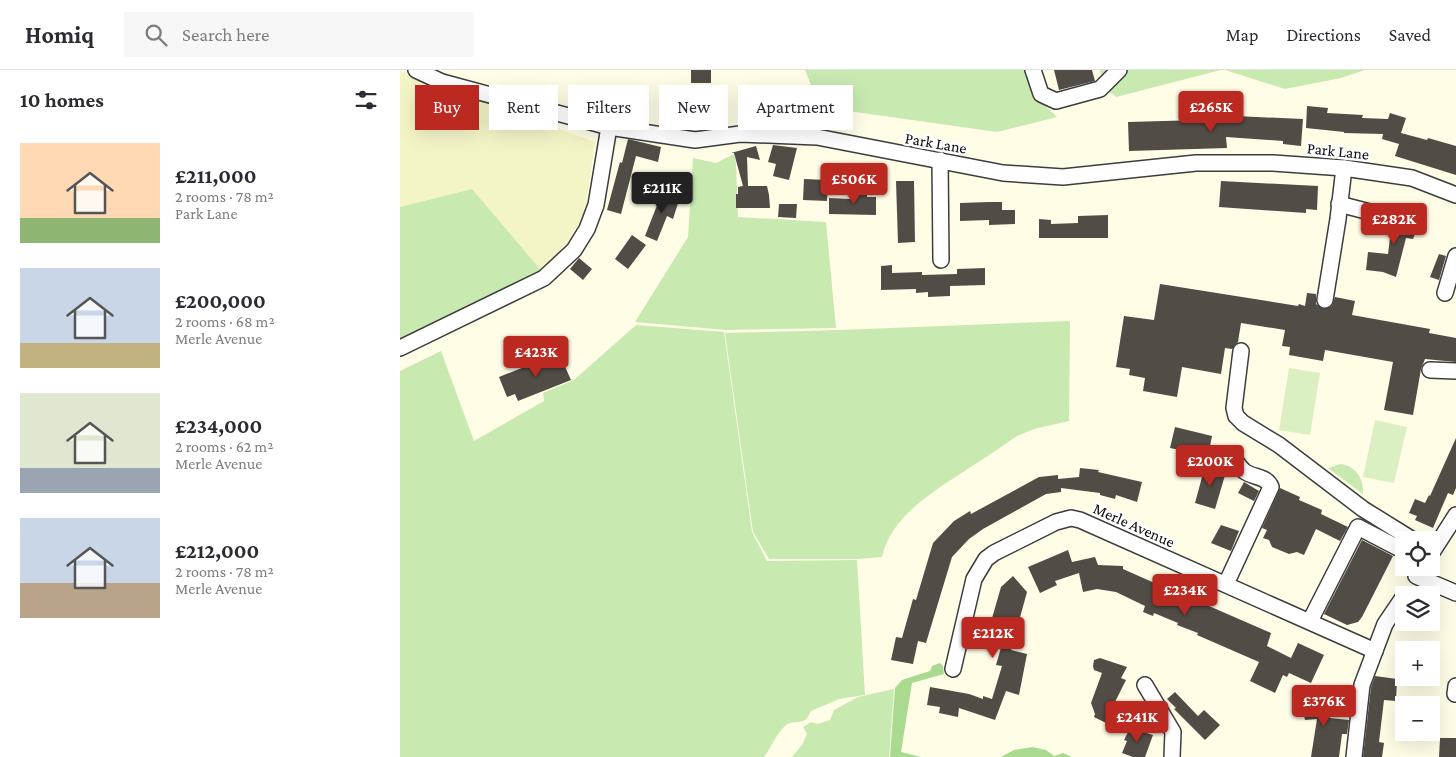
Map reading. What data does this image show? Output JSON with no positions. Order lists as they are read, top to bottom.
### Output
{
  "streets": {
    "street": ["Park Lane", "Merle Avenue"]
  },
  "page": {
    "header": "Homiq",
    "search": "Search here",
    "nav": ["Map", "Directions", "Saved"],
    "heading": "10 homes",
    "chip": [
      "Buy",
      "Rent",
      "Filters",
      "New",
      "Apartment"
    ],
    "price": [
      "£265K",
      "£506K",
      "£211K",
      "£282K",
      "£423K",
      "£200K",
      "£234K",
      "£212K",
      "£376K",
      "£241K"
    ],
    "list": [
      {
        "name": "£211,000",
        "note": "2 rooms · 78 m² · Park Lane"
      },
      {
        "name": "£200,000",
        "note": "2 rooms · 68 m² · Merle Avenue"
      },
      {
        "name": "£234,000",
        "note": "2 rooms · 62 m² · Merle Avenue"
      },
      {
        "name": "£212,000",
        "note": "2 rooms · 78 m² · Merle Avenue"
      }
    ],
    "map_buttons": ["+", "−"]
  }
}
